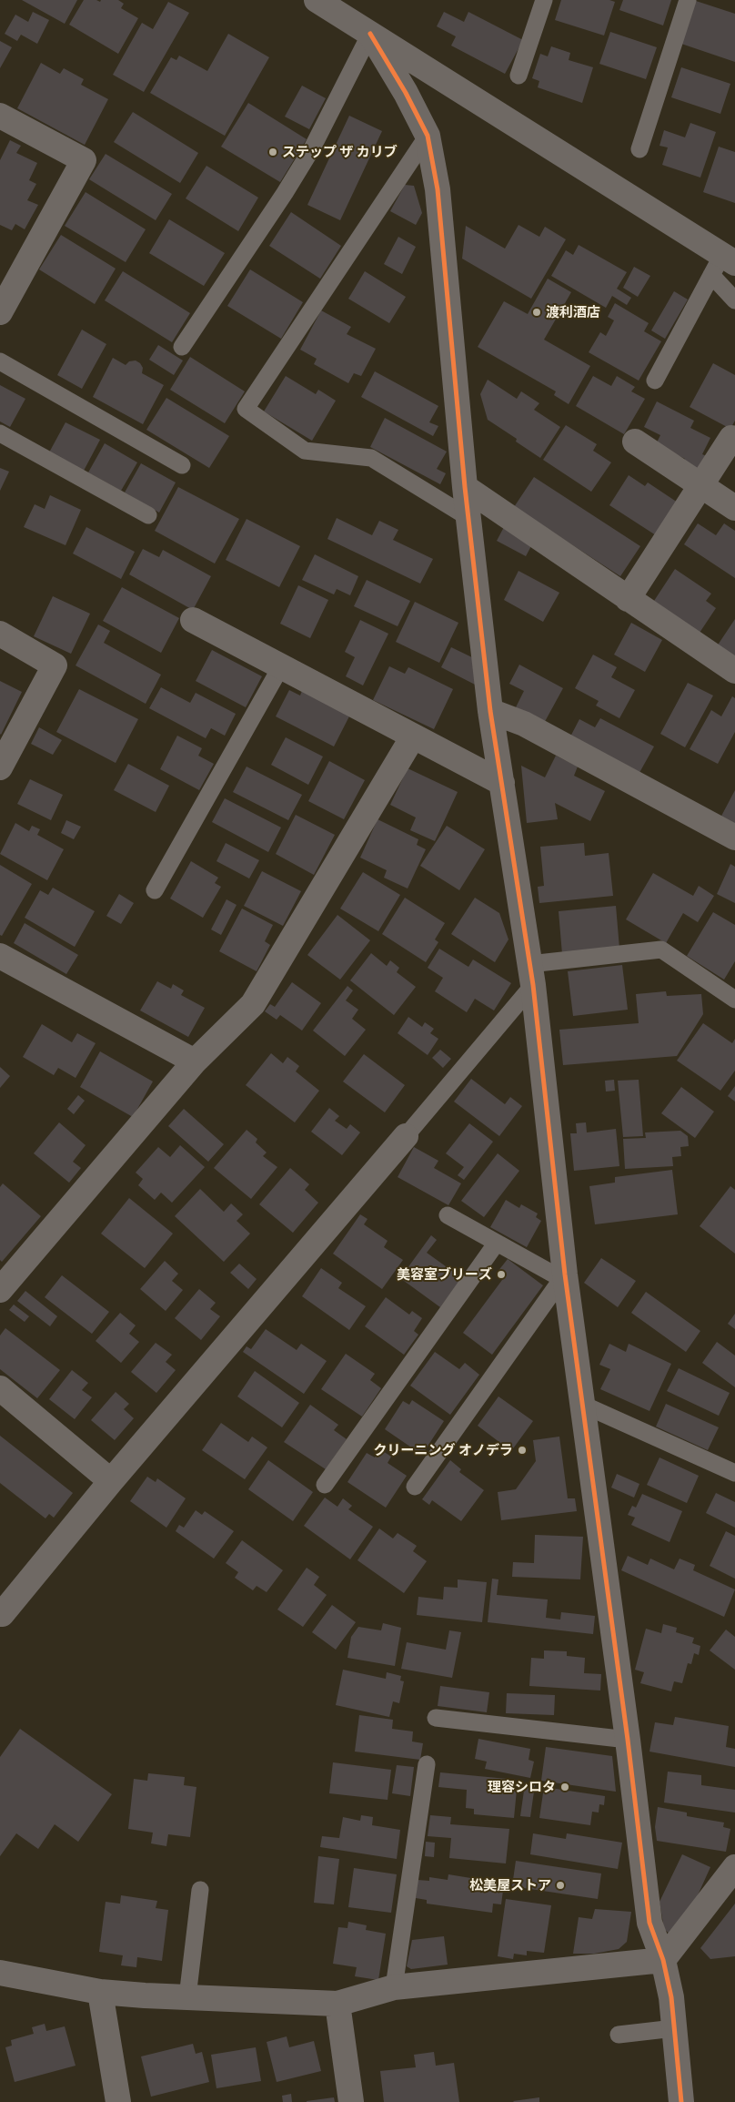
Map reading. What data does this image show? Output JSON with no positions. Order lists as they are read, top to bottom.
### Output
{
  "places": [
    "ステップ ザ カリブ",
    "渡利酒店",
    "美容室ブリーズ",
    "クリーニング オノデラ",
    "理容シロタ",
    "松美屋ストア"
  ]
}
